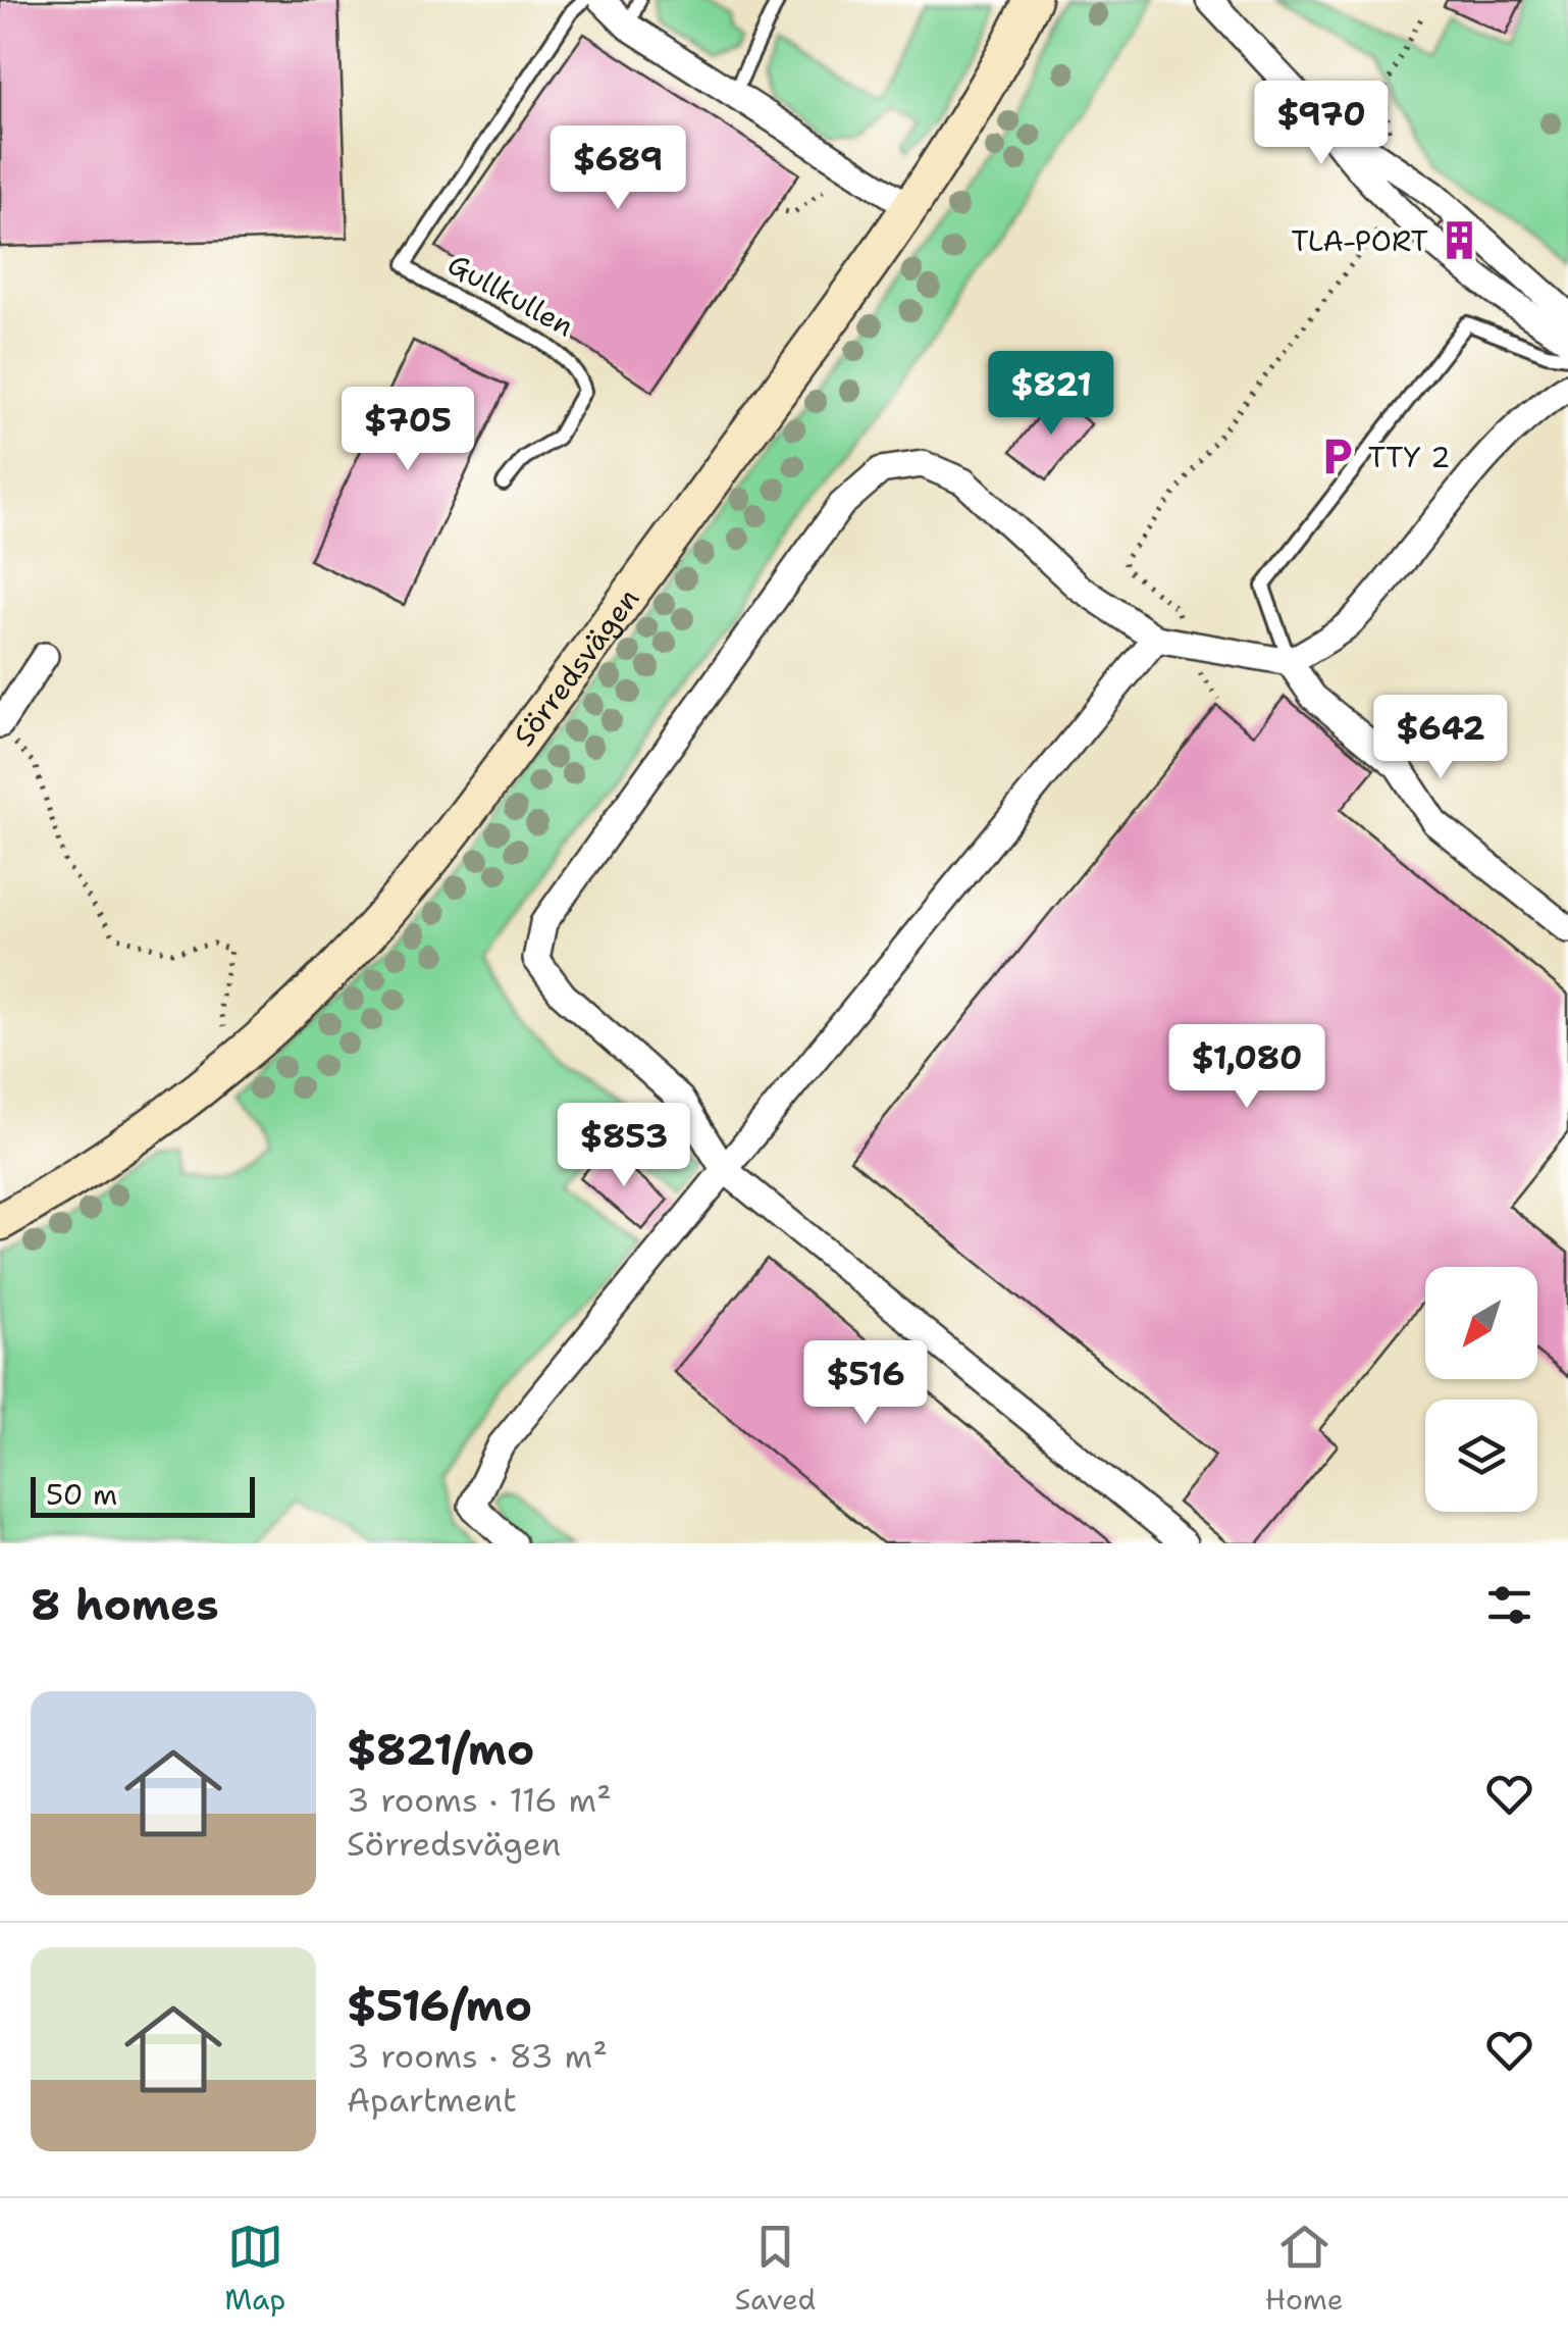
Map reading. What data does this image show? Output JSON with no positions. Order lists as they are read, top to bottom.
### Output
{
  "streets": {
    "street": ["Sörredsvägen"],
    "lane": ["Gullkullen"]
  },
  "places": {
    "building": ["TLA-PORT"],
    "parking": ["TTY 2"]
  },
  "scale_bar": "50 m",
  "north": "bottom left",
  "page": {
    "price": [
      "$970",
      "$689",
      "$821",
      "$705",
      "$642",
      "$1,080",
      "$853",
      "$516"
    ],
    "scale": "50 m",
    "heading": "8 homes",
    "list": [
      {
        "name": "$821/mo",
        "note": "3 rooms · 116 m² · Sörredsvägen"
      },
      {
        "name": "$516/mo",
        "note": "3 rooms · 83 m² · Apartment"
      }
    ],
    "tabs": ["Map", "Saved", "Home"]
  }
}
